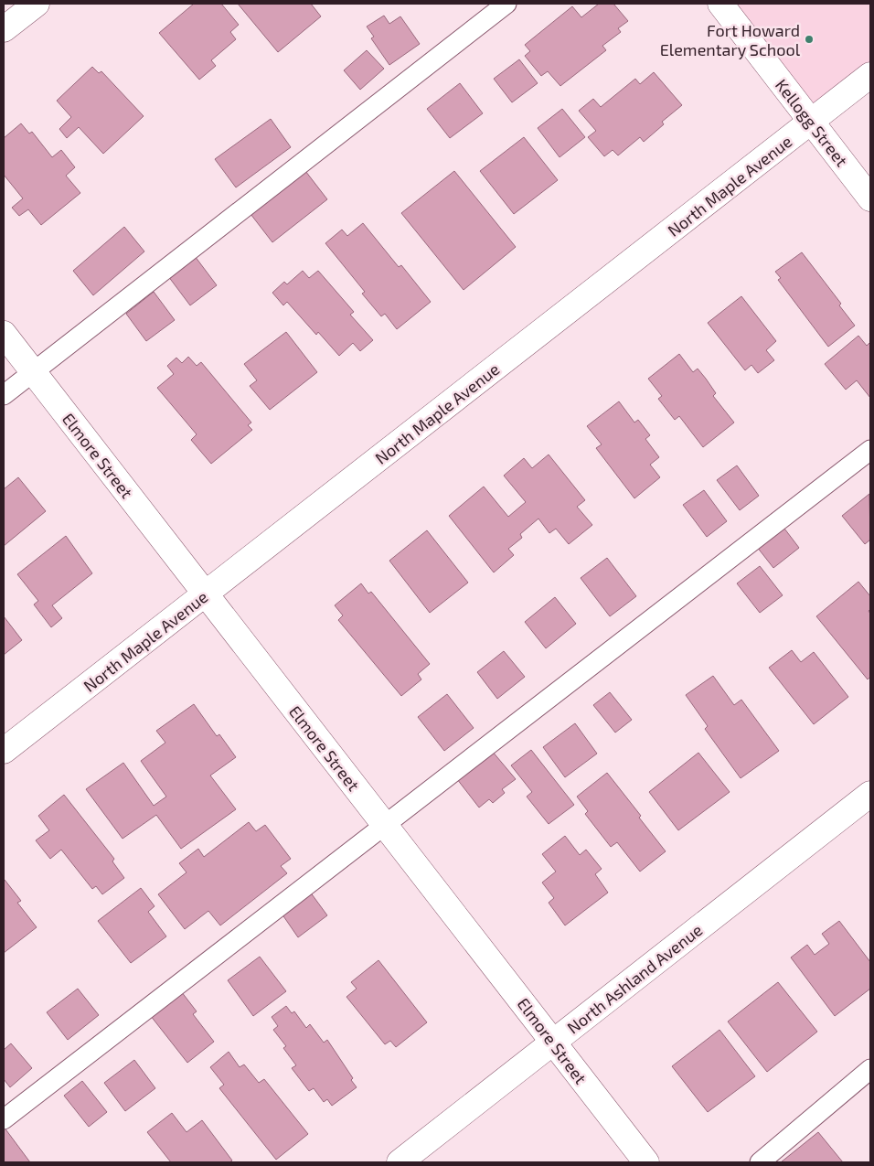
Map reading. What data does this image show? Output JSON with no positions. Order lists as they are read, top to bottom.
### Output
{
  "streets": {
    "street": [
      "Kellogg Street",
      "North Maple Avenue",
      "Elmore Street",
      "North Ashland Avenue"
    ]
  },
  "crossings": [
    ["Kellogg Street", "North Maple Avenue"],
    ["North Maple Avenue", "Elmore Street"],
    ["Elmore Street", "North Ashland Avenue"]
  ],
  "places": ["Fort Howard Elementary School"]
}
